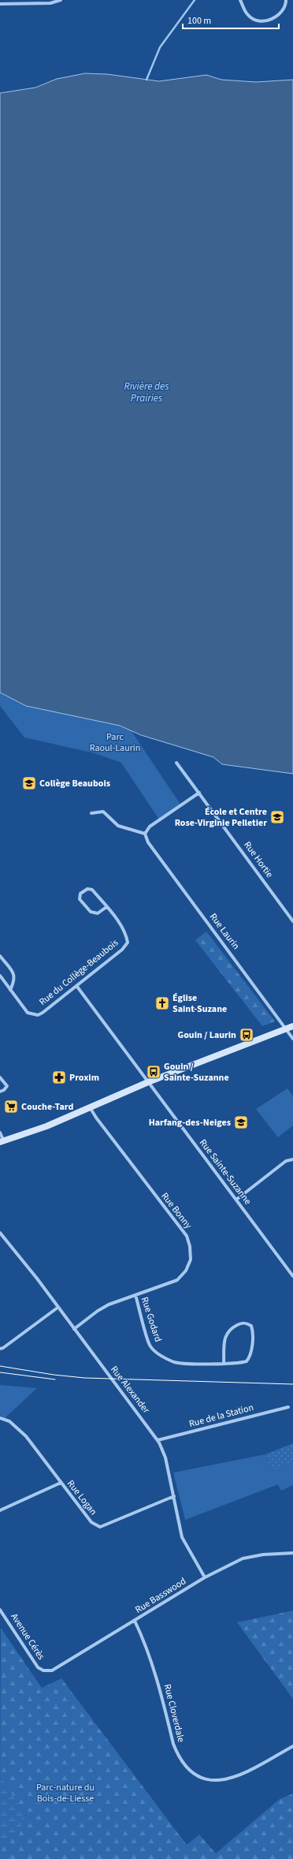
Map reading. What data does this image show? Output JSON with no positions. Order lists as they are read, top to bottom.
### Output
{
  "streets": {
    "street": [
      "Rue Hortie",
      "Rue Laurin",
      "Rue du Collège-Beaubois",
      "Rue Sainte-Suzanne",
      "Rue Bonny",
      "Rue Godard",
      "Rue Alexander",
      "Rue de la Station",
      "Rue Logan",
      "Rue Basswood",
      "Avenue Cérès",
      "Rue Cloverdale"
    ]
  },
  "crossings": [
    ["Rue du Collège-Beaubois", "Rue Sainte-Suzanne"],
    ["Rue Bonny", "Rue Godard"],
    ["Rue Bonny", "Rue Alexander"],
    ["Rue Alexander", "Rue de la Station"],
    ["Rue Alexander", "Rue Logan"],
    ["Rue Alexander", "Rue Basswood"],
    ["Rue Basswood", "Avenue Cérès"],
    ["Rue Basswood", "Rue Cloverdale"]
  ],
  "water": ["Rivière des Prairies"],
  "parks": ["Parc Raoul-Laurin", "Parc-nature du Bois-de-Liesse"],
  "places": {
    "school or university": ["Collège Beaubois", "École et Centre Rose-Virginie Pelletier", "Harfang-des-Neiges"],
    "church": ["Église Saint-Suzane"],
    "bus stop": ["Gouin / Laurin", "Gouin / Sainte-Suzanne"],
    "pharmacy": ["Proxim"],
    "supermarket": ["Couche-Tard"]
  },
  "scale_bar": "100 m"
}
